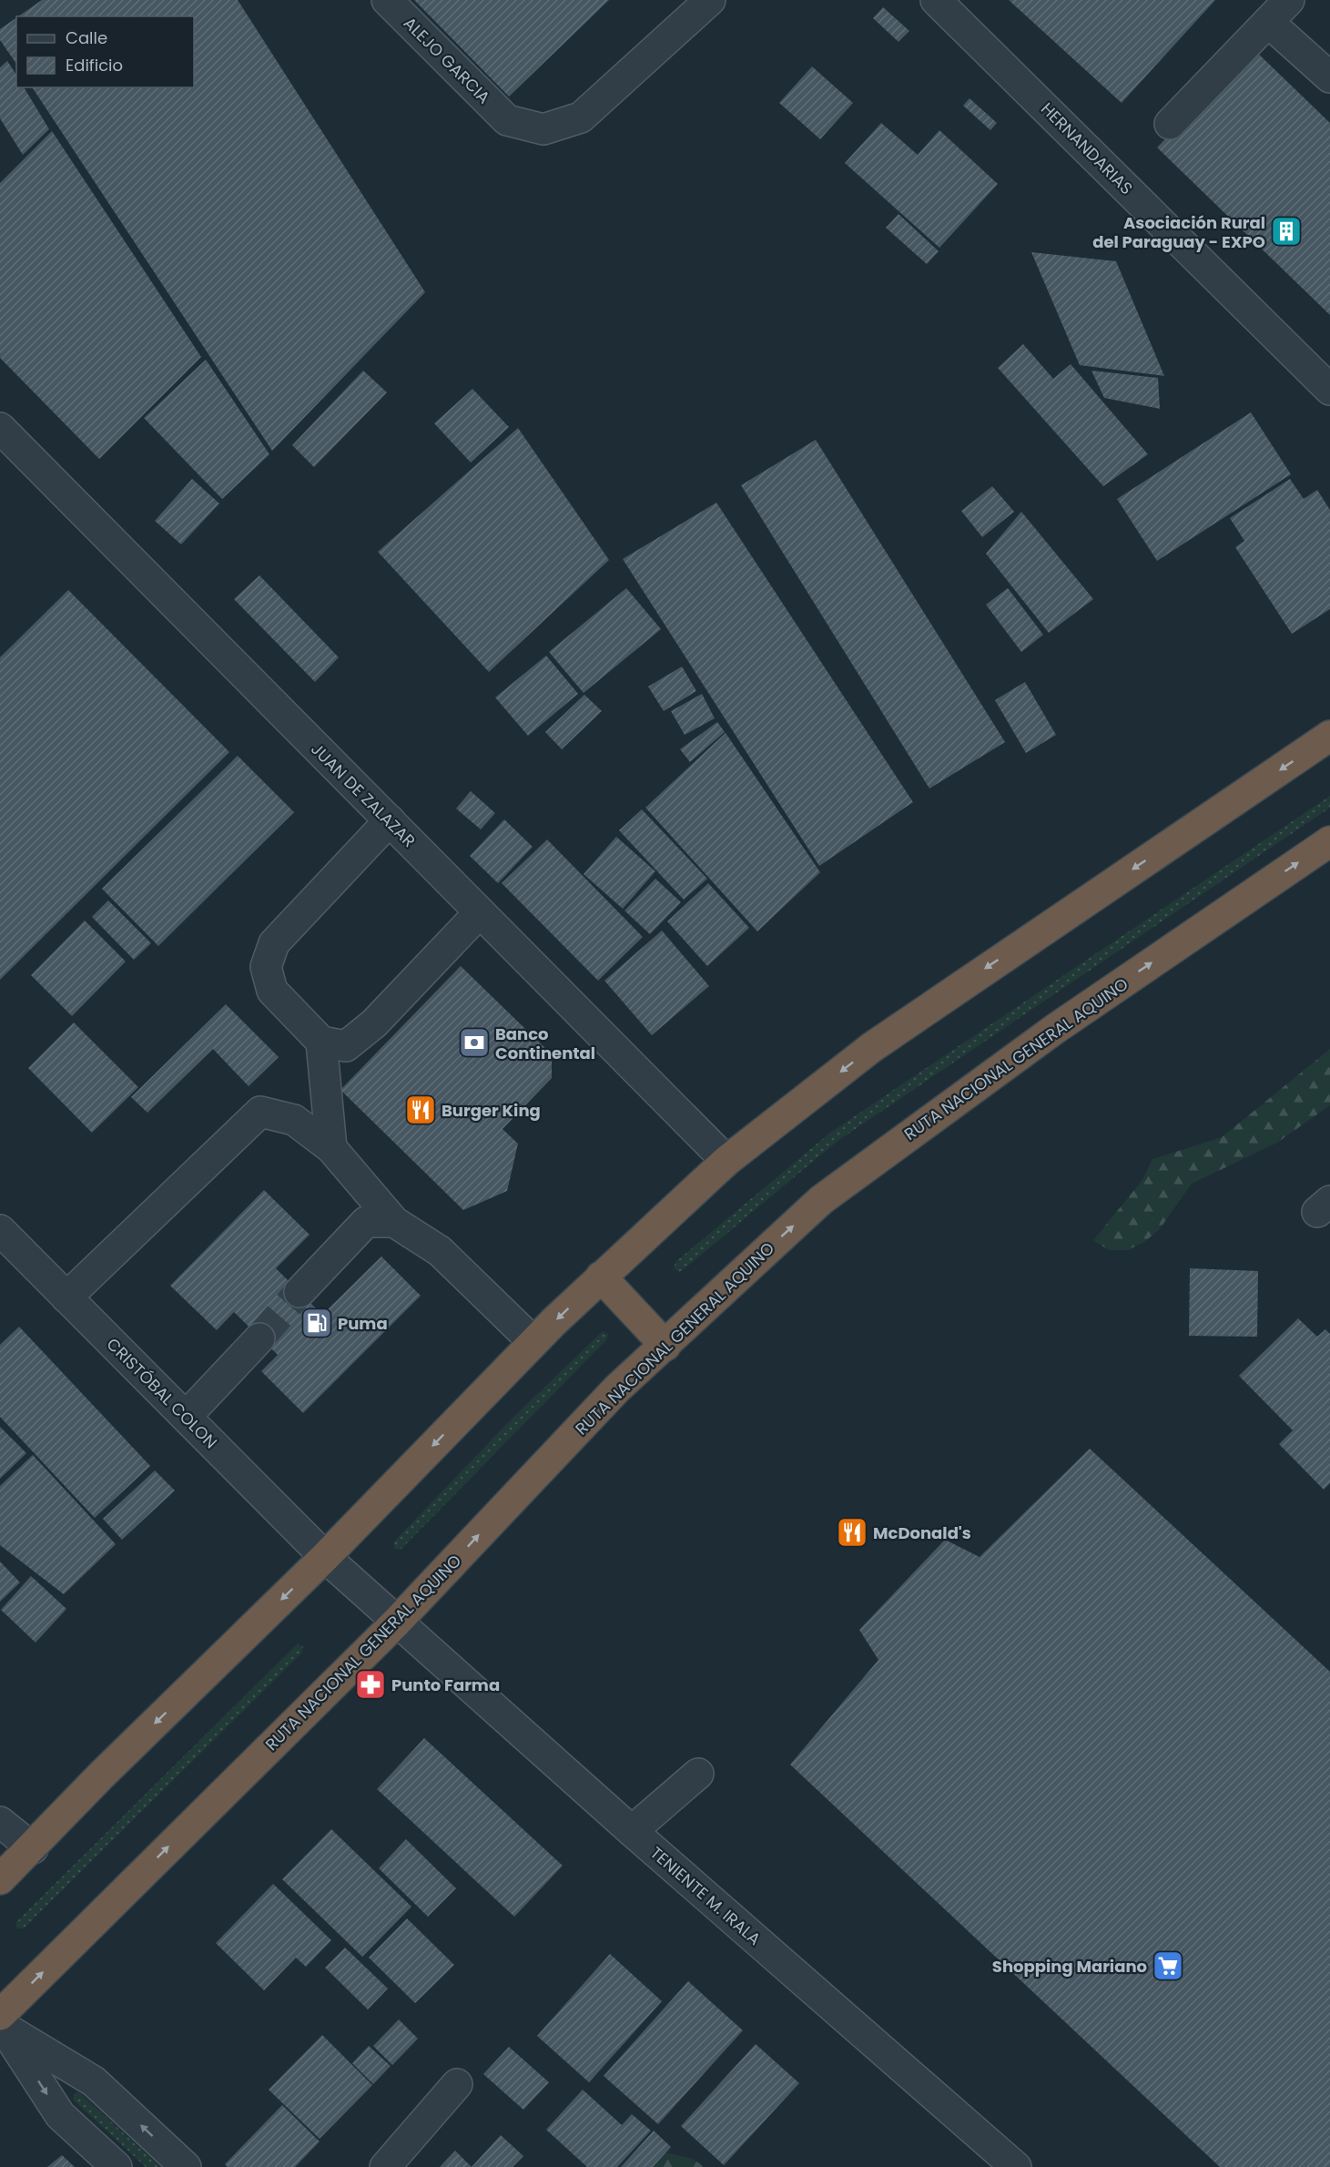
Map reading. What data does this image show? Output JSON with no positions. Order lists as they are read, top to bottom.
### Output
{
  "streets": {
    "highway": ["RUTA NACIONAL GENERAL AQUINO"],
    "street": [
      "ALEJO GARCIA",
      "HERNANDARIAS",
      "JUAN DE ZALAZAR",
      "CRISTÓBAL COLON",
      "TENIENTE M. IRALA"
    ]
  },
  "crossings": [
    ["RUTA NACIONAL GENERAL AQUINO", "CRISTÓBAL COLON"],
    ["RUTA NACIONAL GENERAL AQUINO", "TENIENTE M. IRALA"],
    ["CRISTÓBAL COLON", "TENIENTE M. IRALA"]
  ],
  "places": {
    "building": ["Asociación Rural del Paraguay - EXPO"],
    "bank": ["Banco Continental"],
    "restaurant": ["Burger King", "McDonald's"],
    "fuel station": ["Puma"],
    "pharmacy": ["Punto Farma"],
    "supermarket": ["Shopping Mariano"]
  },
  "legend": ["Calle", "Edificio"]
}
